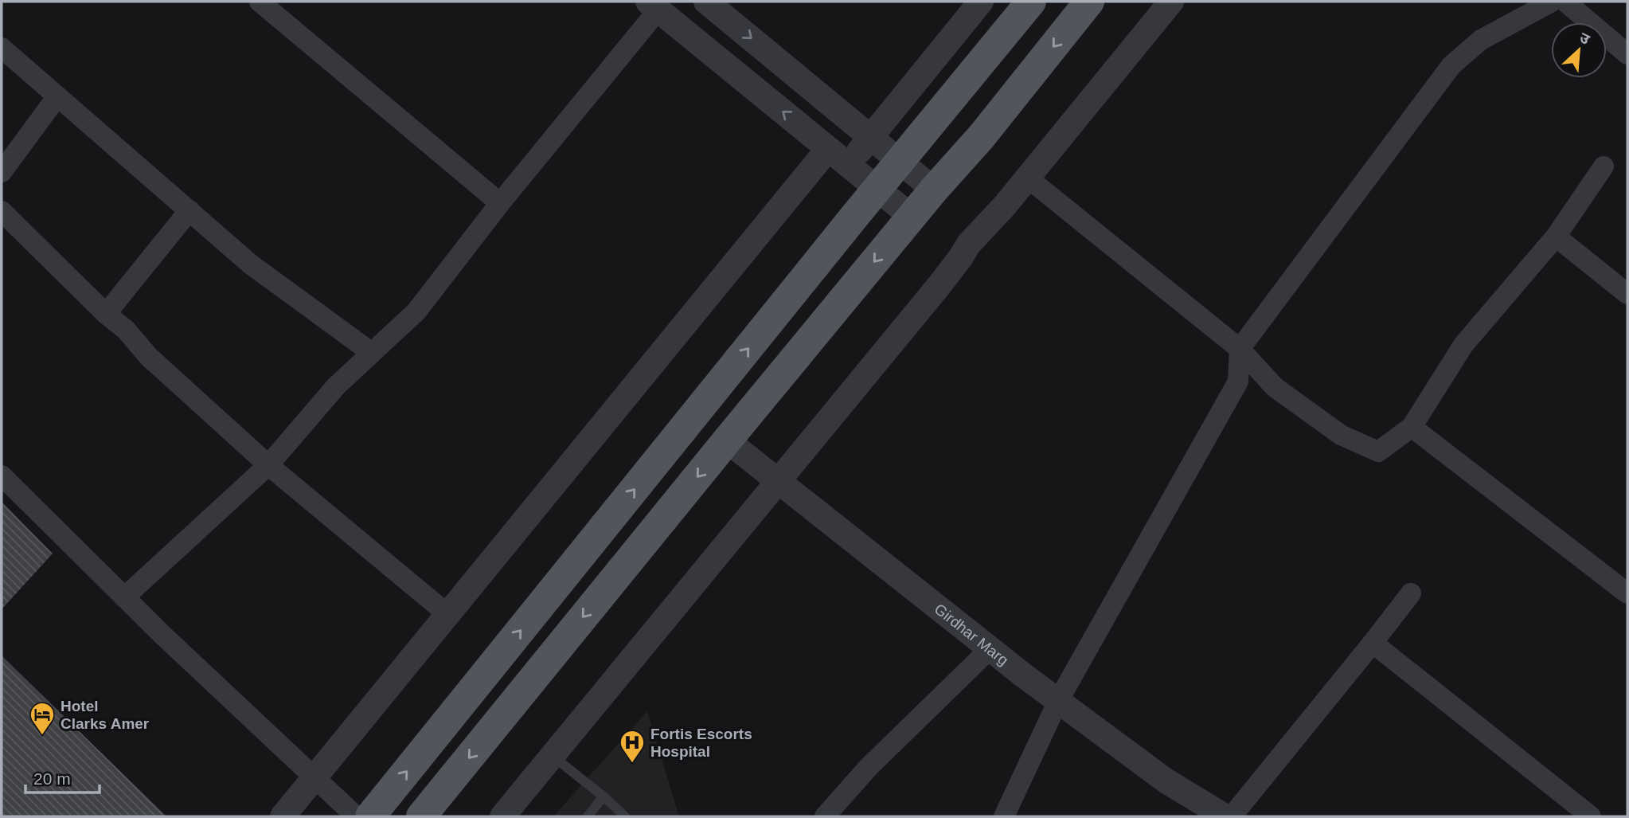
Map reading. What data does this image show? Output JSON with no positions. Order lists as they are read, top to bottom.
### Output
{
  "streets": {
    "street": ["Girdhar Marg"]
  },
  "places": {
    "hotel": ["Hotel Clarks Amer"],
    "hospital": ["Fortis Escorts Hospital"]
  },
  "scale_bar": "20 m",
  "north": "top right"
}
